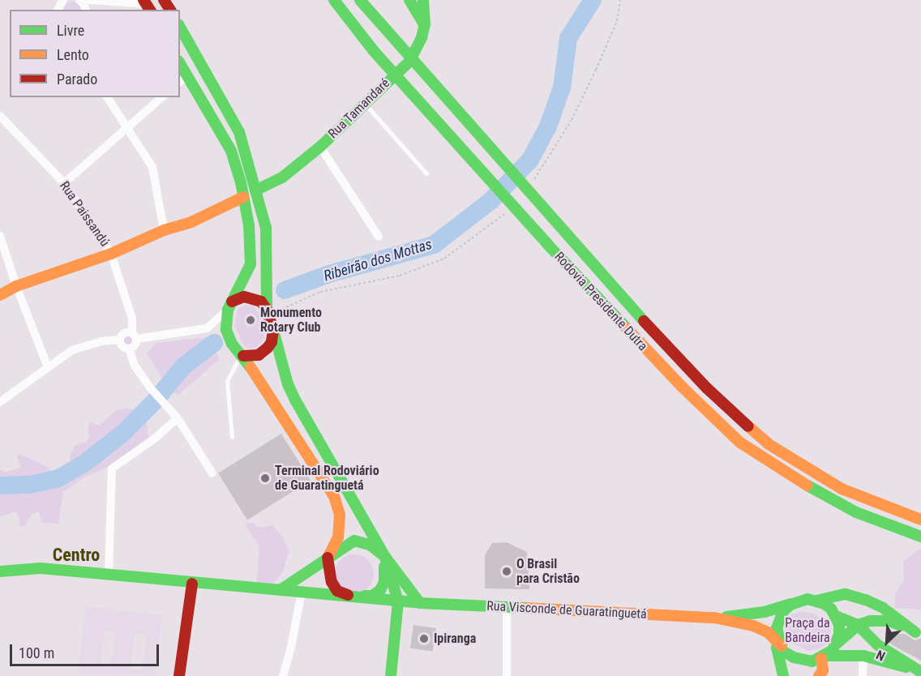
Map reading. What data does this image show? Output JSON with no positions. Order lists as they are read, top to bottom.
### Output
{
  "streets": {
    "main road": ["Rua Tamandaré", "Rodovia Presidente Dutra", "Rua Visconde de Guaratinguetá"],
    "street": ["Rua Paissandú"]
  },
  "districts": ["Centro"],
  "water": ["Ribeirão dos Mottas"],
  "parks": ["Praça da Bandeira"],
  "places": [
    "Monumento Rotary Club",
    "Terminal Rodoviário de Guaratinguetá",
    "O Brasil para Cristão",
    "Ipiranga"
  ],
  "legend": ["Livre", "Lento", "Parado"],
  "scale_bar": "100 m",
  "north": "bottom left"
}
